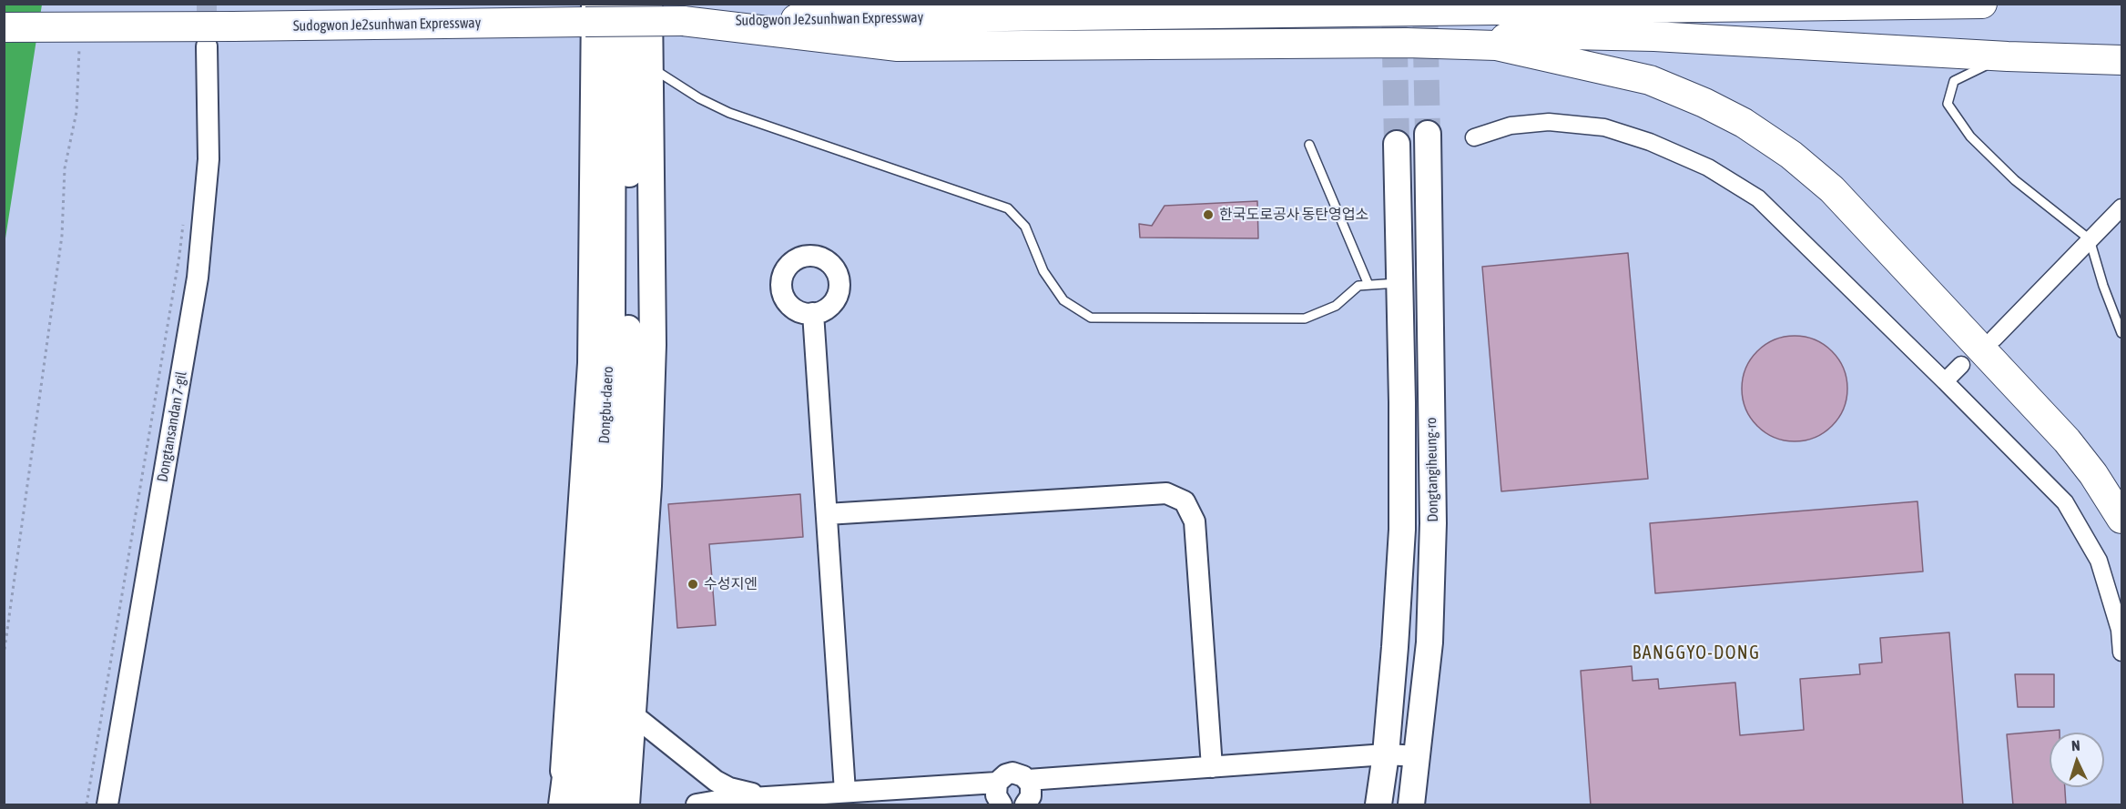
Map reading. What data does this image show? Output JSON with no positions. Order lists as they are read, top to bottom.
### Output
{
  "streets": {
    "highway": ["Sudogwon Je2sunhwan Expressway"],
    "main road": ["Dongbu-daero", "Dongtangiheung-ro"],
    "street": ["Dongtansandan 7-gil"]
  },
  "districts": ["BANGGYO-DONG"],
  "places": ["한국도로공사 동탄영업소", "수성지엔"],
  "north": "top"
}
